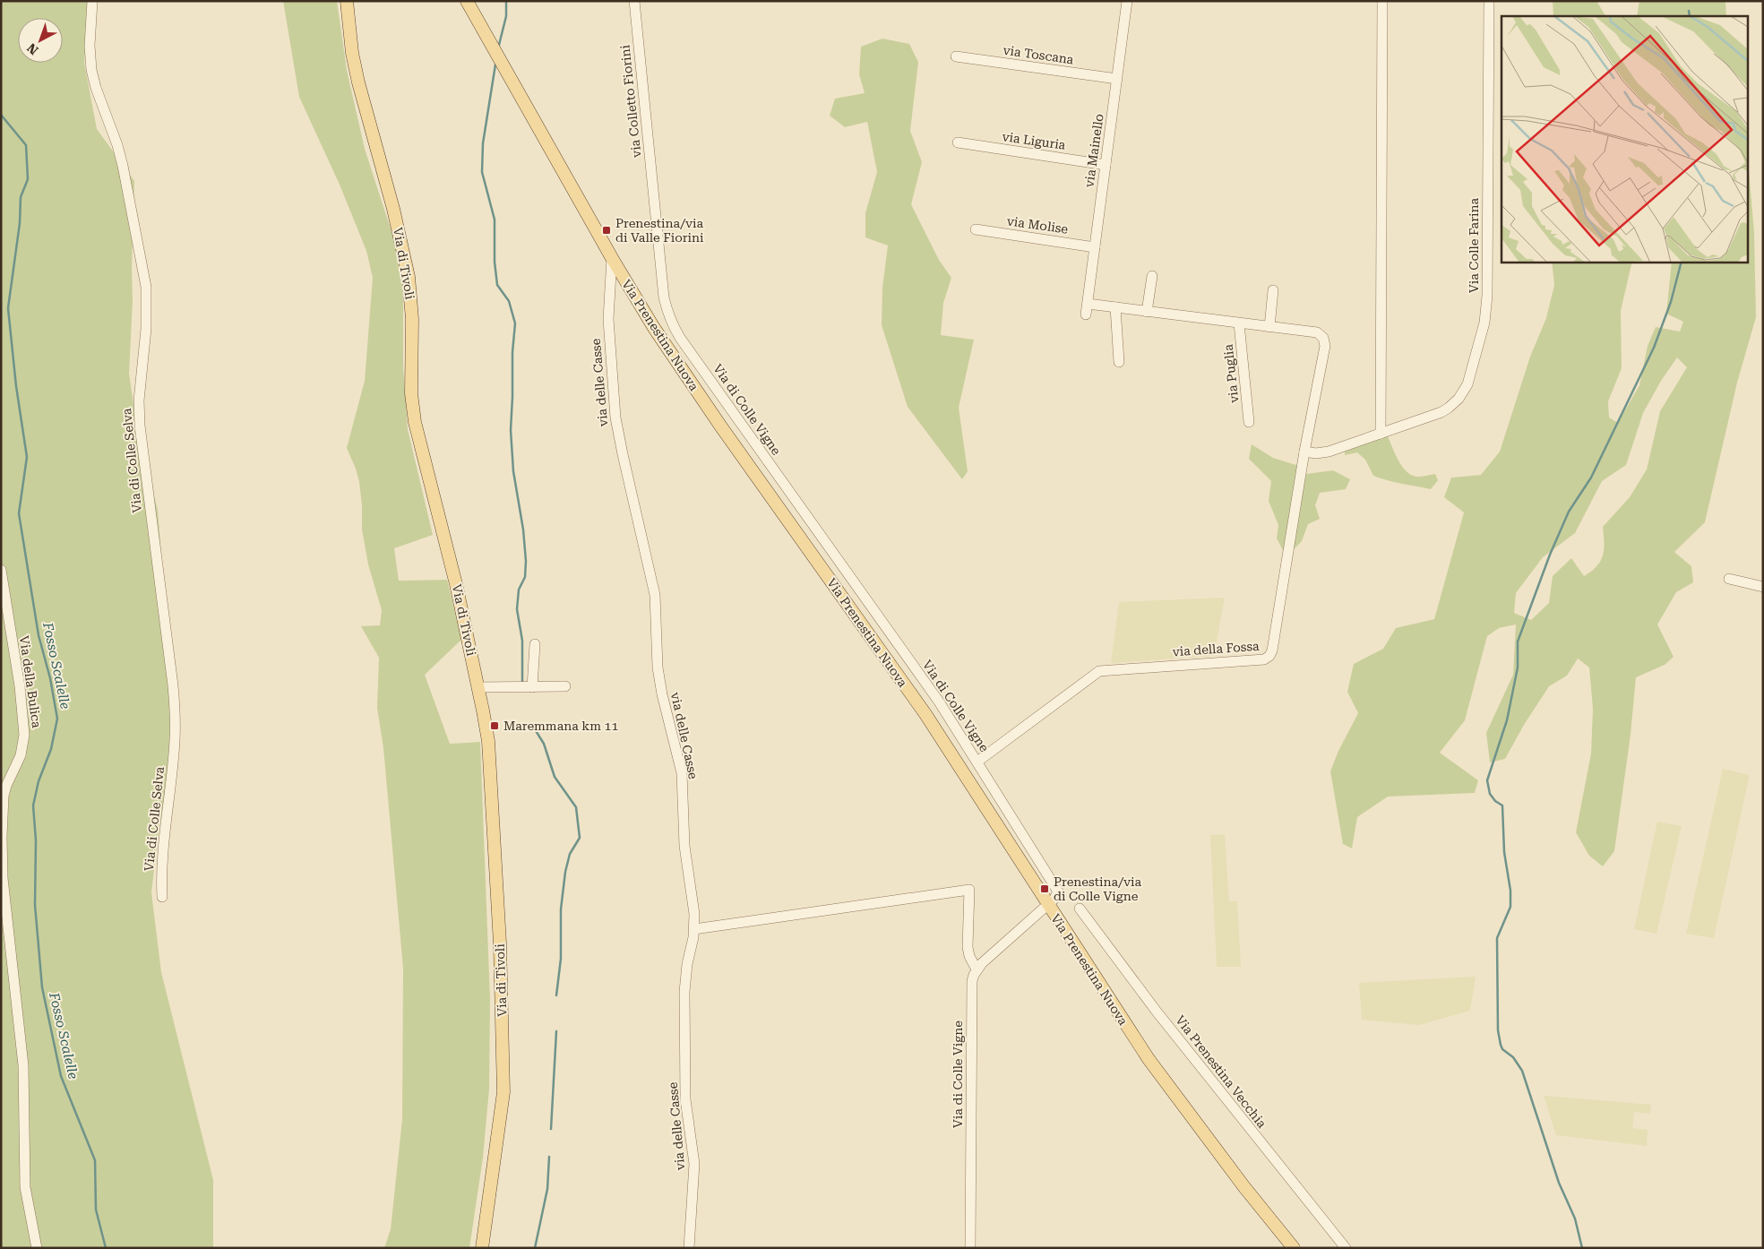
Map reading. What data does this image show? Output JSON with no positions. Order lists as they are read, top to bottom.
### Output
{
  "streets": {
    "main road": ["Via di Tivoli", "Via Prenestina Nuova"],
    "street": [
      "via Toscana",
      "via Colletto Fiorini",
      "via Liguria",
      "via Mainello",
      "via Molise",
      "Via Colle Farina",
      "via Puglia",
      "via delle Casse",
      "Via di Colle Vigne",
      "Via di Colle Selva",
      "via della Fossa",
      "Via della Bulica",
      "Via Prenestina Vecchia"
    ]
  },
  "crossings": [
    ["via Toscana", "via Mainello"],
    ["via Colletto Fiorini", "Via di Colle Vigne"],
    ["via Liguria", "via Mainello"],
    ["via Mainello", "via Molise"],
    ["via Mainello", "via Puglia"],
    ["via Mainello", "via della Fossa"],
    ["Via Colle Farina", "via della Fossa"],
    ["Via Prenestina Nuova", "via delle Casse"],
    ["Via Prenestina Nuova", "Via di Colle Vigne"],
    ["Via di Colle Vigne", "via della Fossa"]
  ],
  "water": ["Fosso Scalelle"],
  "places": {
    "transit": ["Prenestina/via di Valle Fiorini", "Maremmana km 11", "Prenestina/via di Colle Vigne"]
  },
  "north": "bottom left"
}
